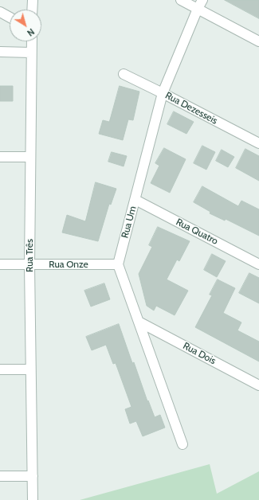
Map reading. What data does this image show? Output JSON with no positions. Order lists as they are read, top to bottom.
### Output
{
  "streets": {
    "street": [
      "Rua Dezesseis",
      "Rua Um",
      "Rua Quatro",
      "Rua Três",
      "Rua Onze",
      "Rua Dois"
    ]
  },
  "crossings": [
    ["Rua Dezesseis", "Rua Um"],
    ["Rua Um", "Rua Quatro"],
    ["Rua Um", "Rua Onze"],
    ["Rua Três", "Rua Onze"]
  ],
  "north": "bottom right"
}
